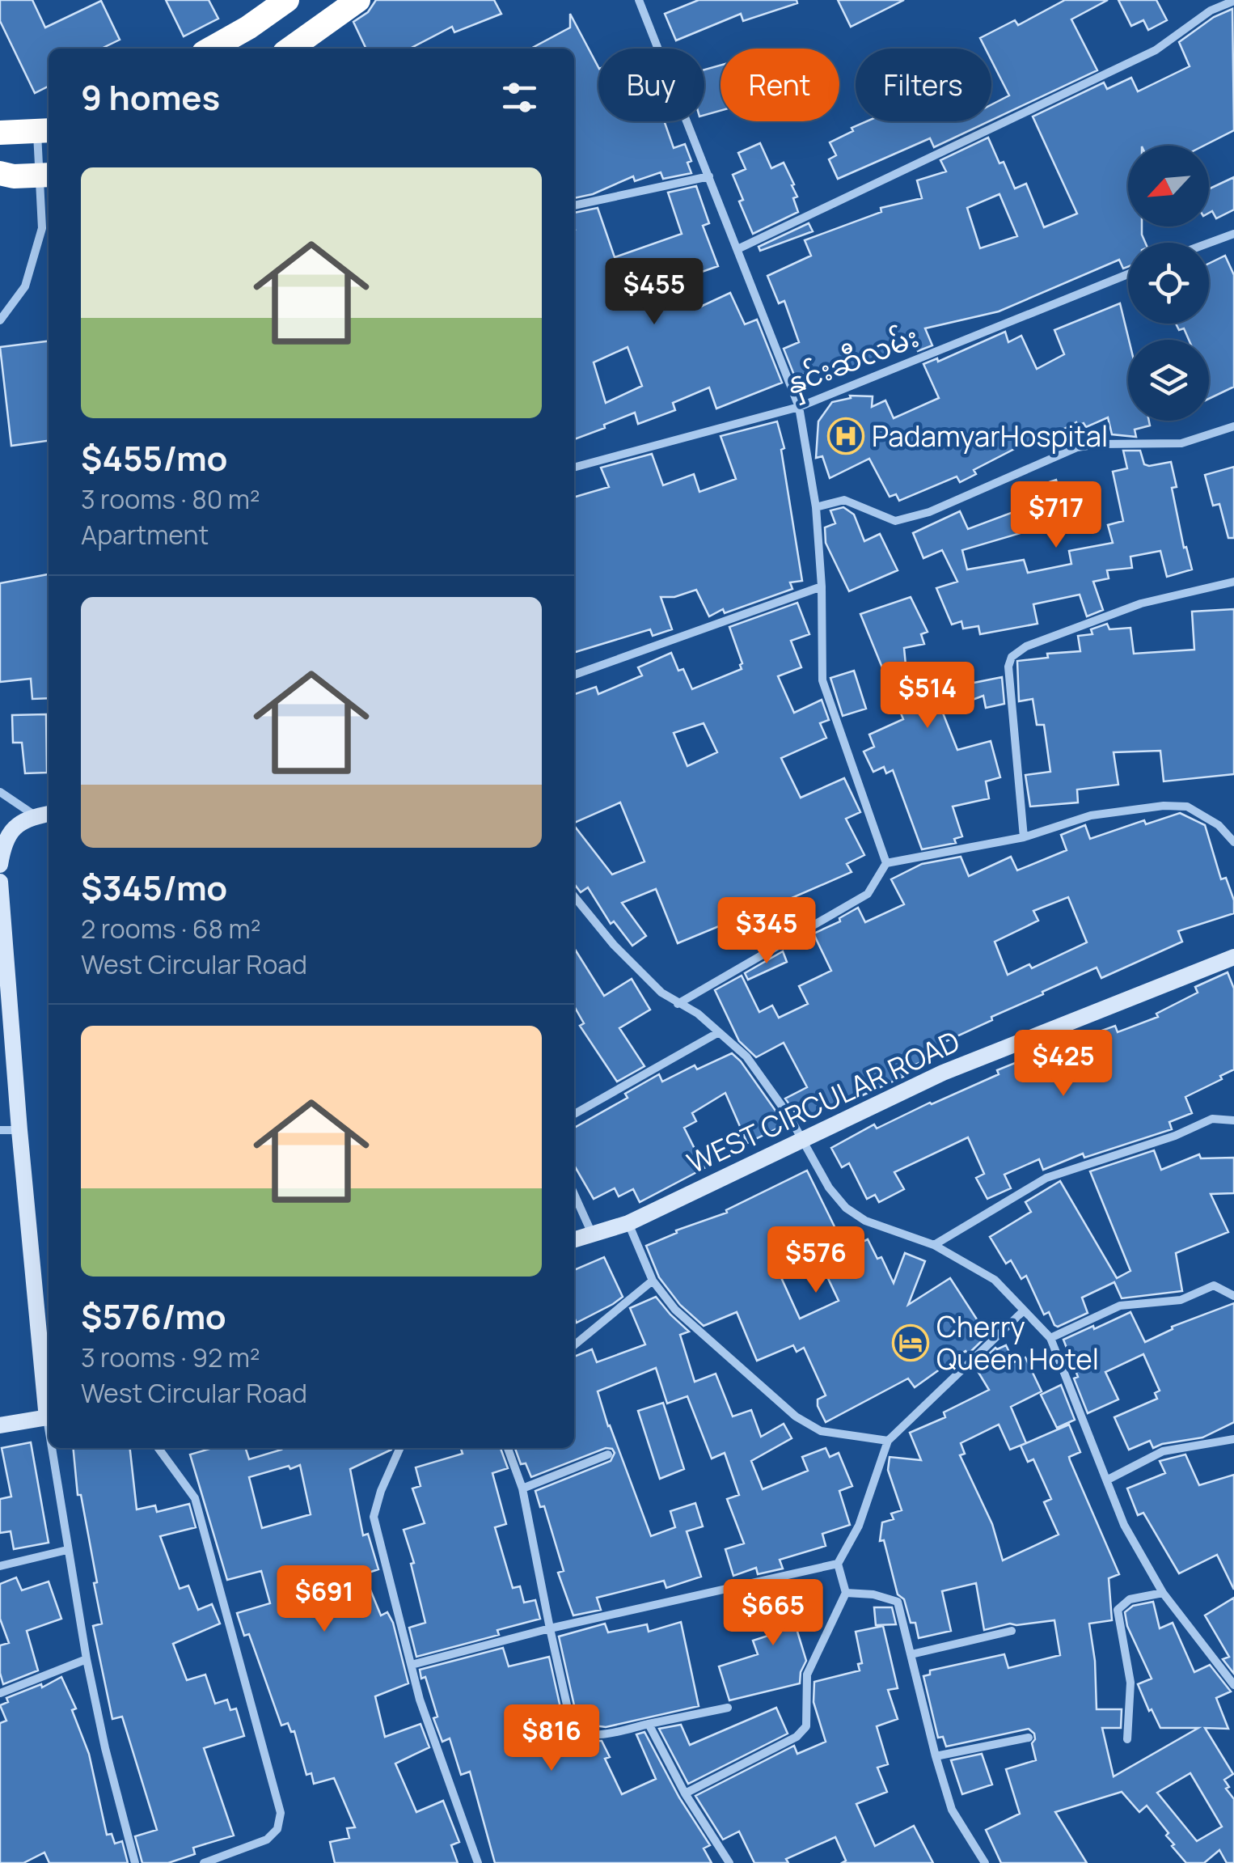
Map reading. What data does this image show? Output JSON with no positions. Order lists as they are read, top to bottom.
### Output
{
  "streets": {
    "street": ["နှင်းဆီလမ်း", "WEST CIRCULAR ROAD"]
  },
  "places": {
    "hospital": ["PadamyarHospital"],
    "hotel": ["Cherry Queen Hotel"]
  },
  "north": "bottom left",
  "page": {
    "chip": ["Buy", "Rent", "Filters"],
    "heading": "9 homes",
    "list": [
      {
        "name": "$455/mo",
        "note": "3 rooms · 80 m² · Apartment"
      },
      {
        "name": "$345/mo",
        "note": "2 rooms · 68 m² · West Circular Road"
      },
      {
        "name": "$576/mo",
        "note": "3 rooms · 92 m² · West Circular Road"
      }
    ],
    "price": [
      "$455",
      "$717",
      "$514",
      "$345",
      "$425",
      "$576",
      "$691",
      "$665",
      "$816"
    ]
  }
}
